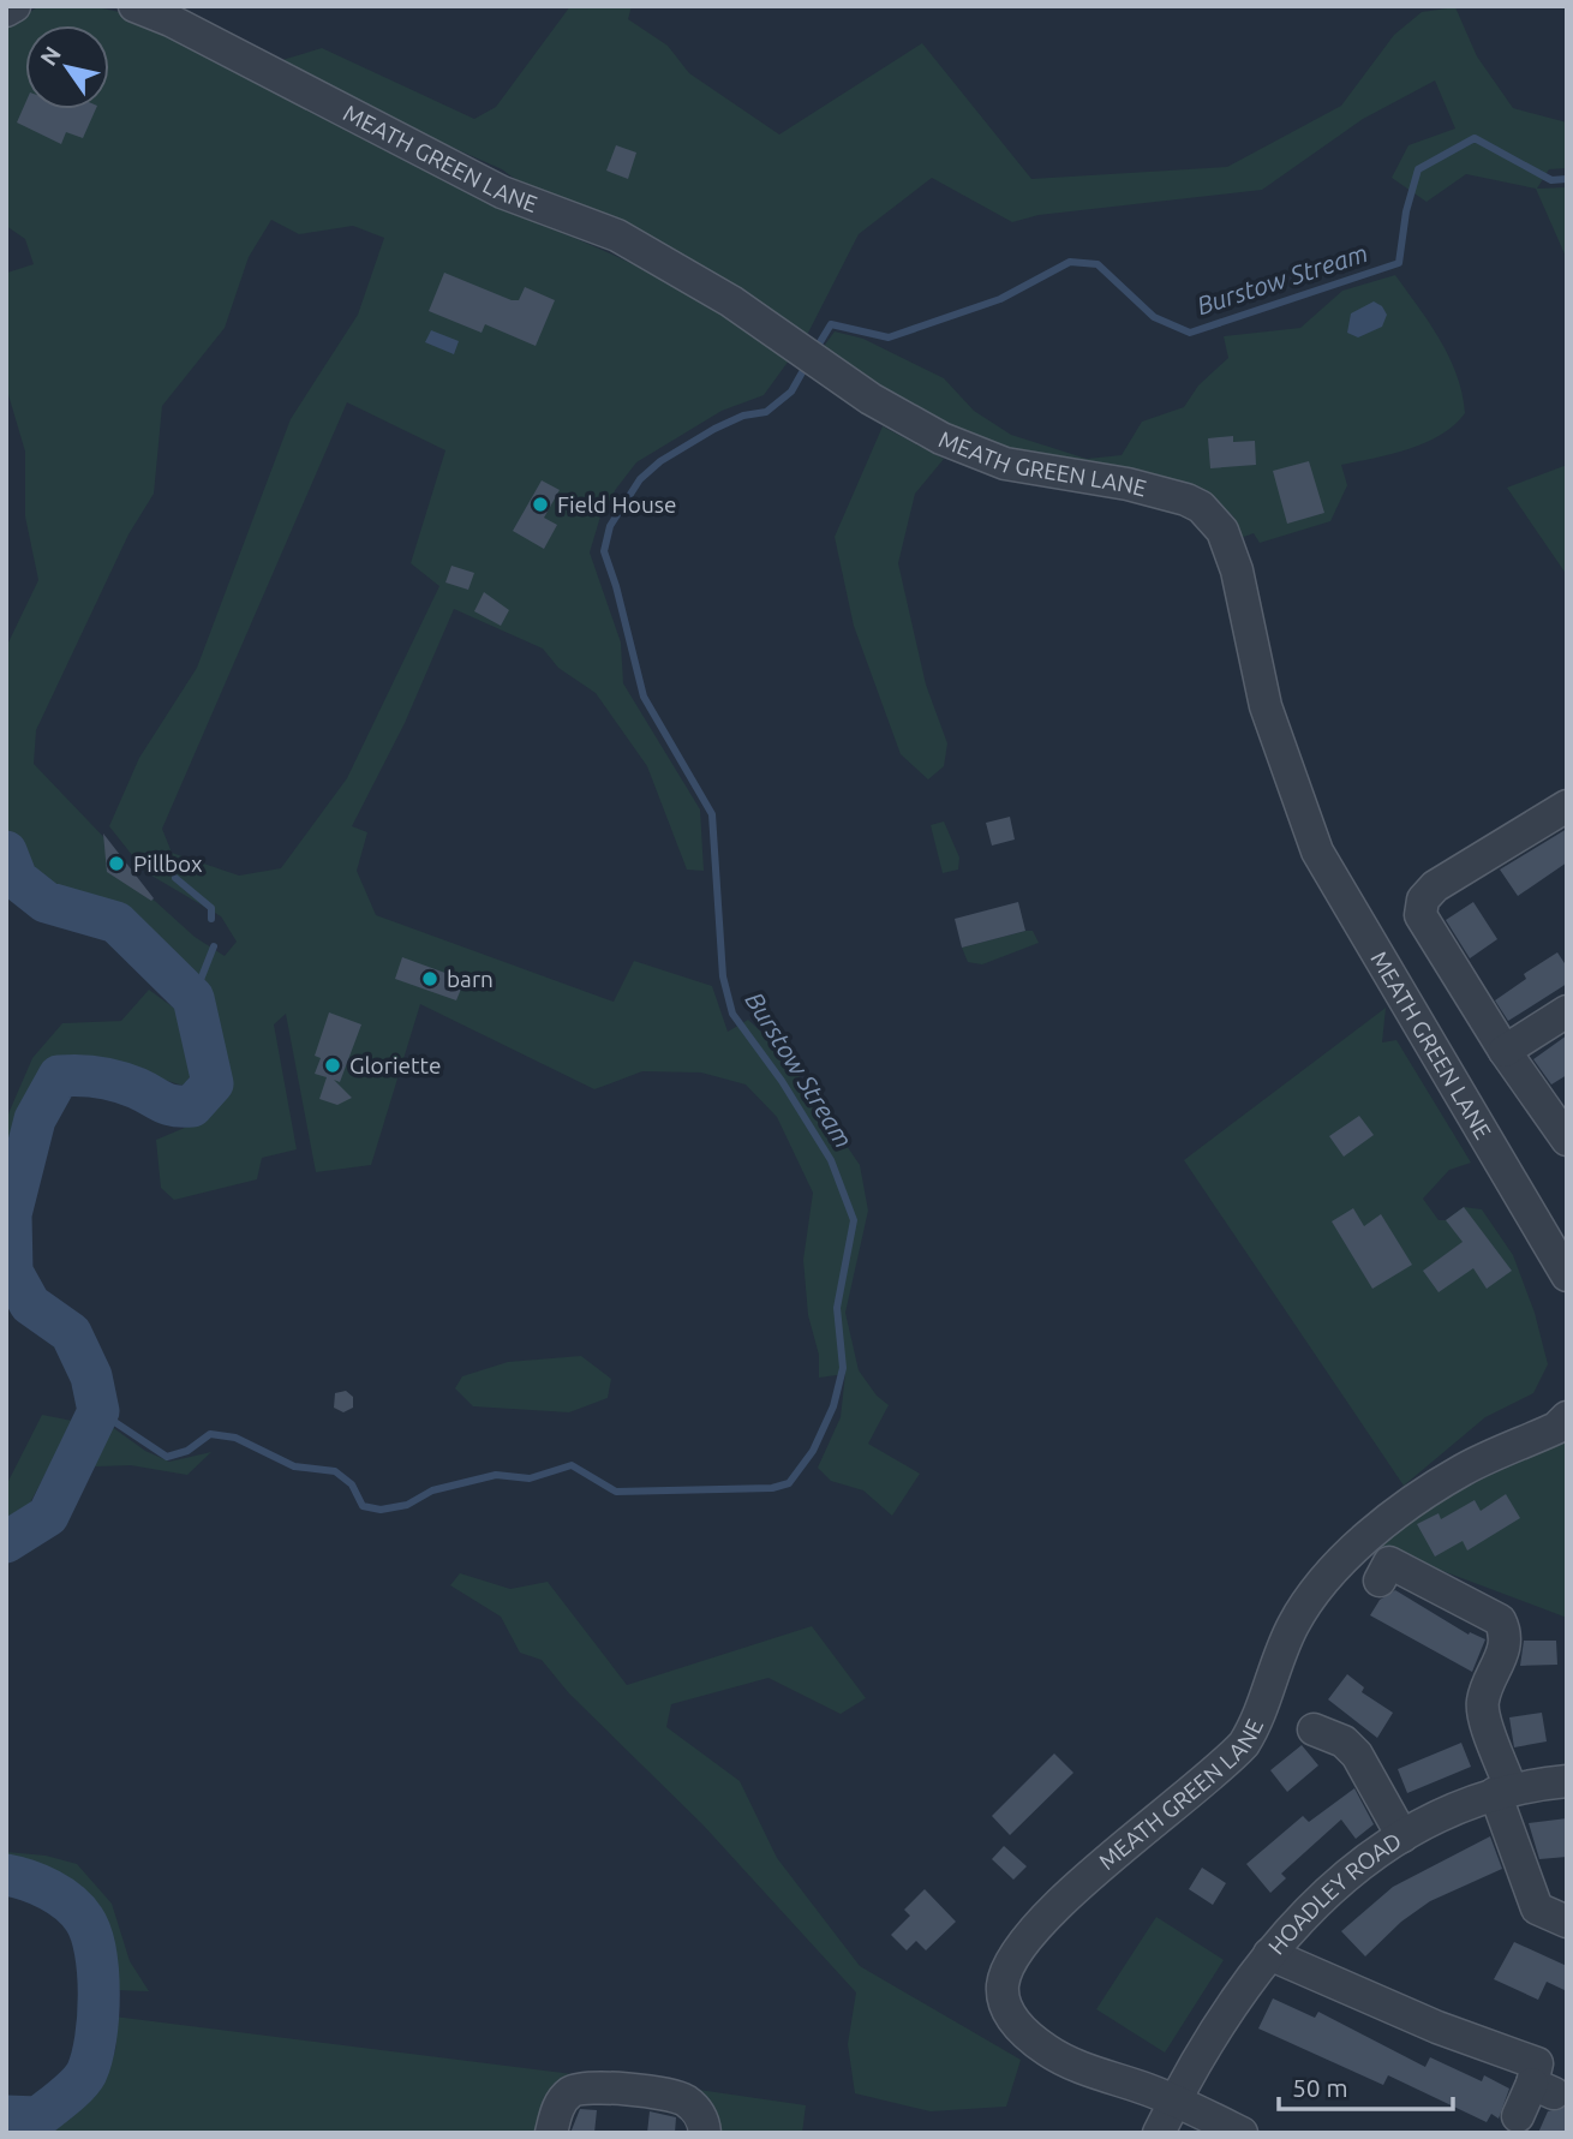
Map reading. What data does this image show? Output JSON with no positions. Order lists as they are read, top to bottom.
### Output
{
  "streets": {
    "street": ["MEATH GREEN LANE", "HOADLEY ROAD"]
  },
  "crossings": [
    ["MEATH GREEN LANE", "HOADLEY ROAD"]
  ],
  "water": ["Burstow Stream"],
  "places": [
    "Field House",
    "Pillbox",
    "barn",
    "Gloriette"
  ],
  "scale_bar": "50 m",
  "north": "top left"
}
